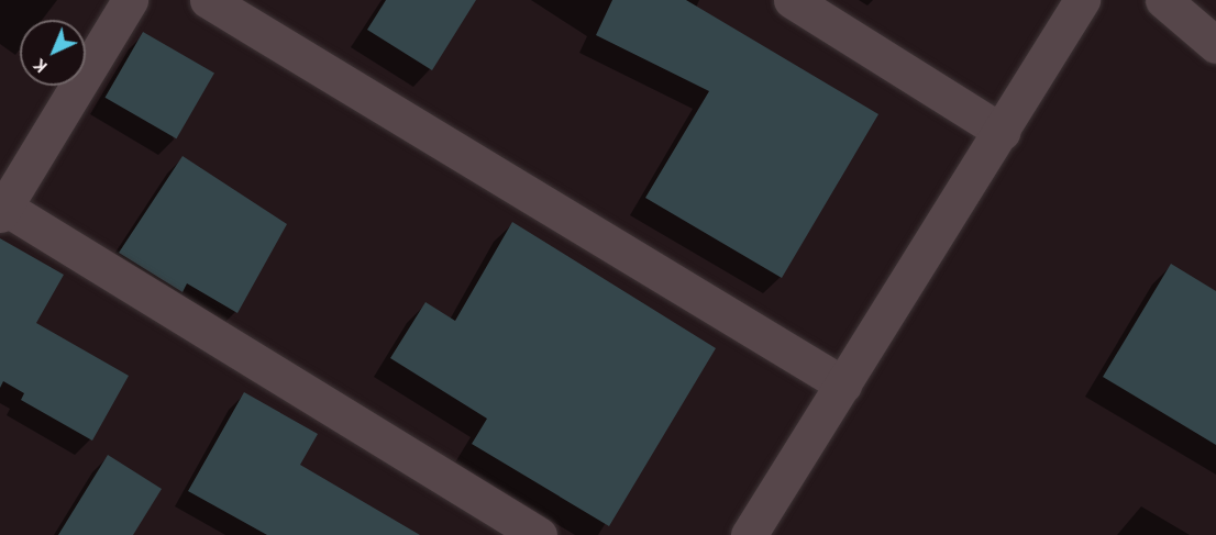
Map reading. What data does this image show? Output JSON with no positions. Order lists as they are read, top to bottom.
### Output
{
  "north": "bottom left"
}
